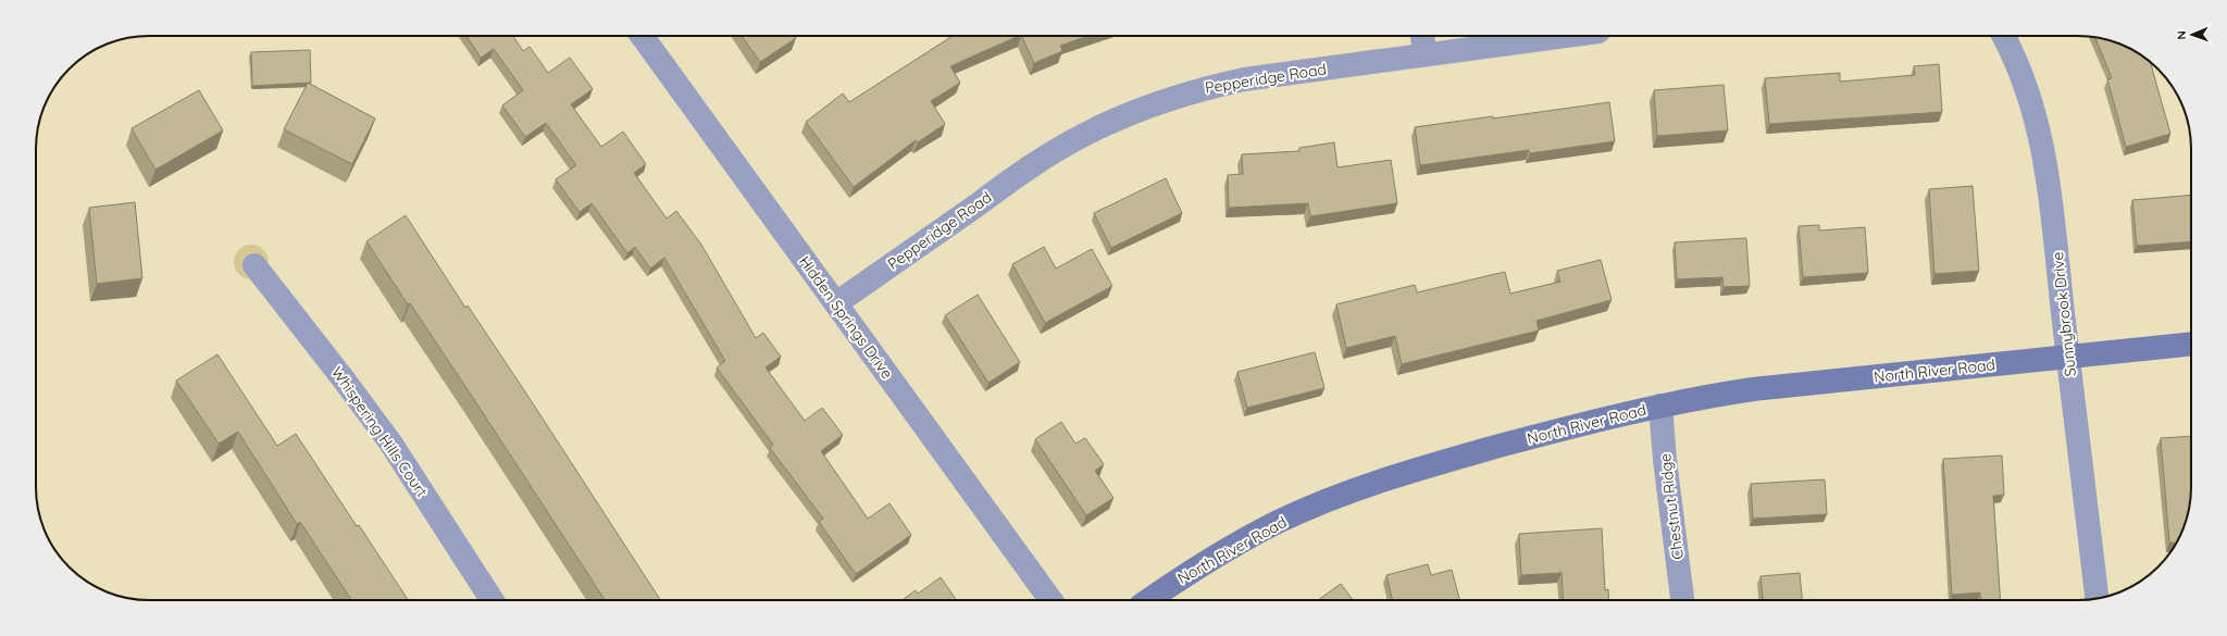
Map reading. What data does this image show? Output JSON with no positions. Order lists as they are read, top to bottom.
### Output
{
  "streets": {
    "street": [
      "Pepperidge Road",
      "Sunnybrook Drive",
      "Hidden Springs Drive",
      "North River Road",
      "Whispering Hills Court",
      "Chestnut Ridge"
    ]
  },
  "crossings": [
    ["Pepperidge Road", "Hidden Springs Drive"],
    ["Sunnybrook Drive", "North River Road"],
    ["North River Road", "Chestnut Ridge"]
  ],
  "north": "left"
}
